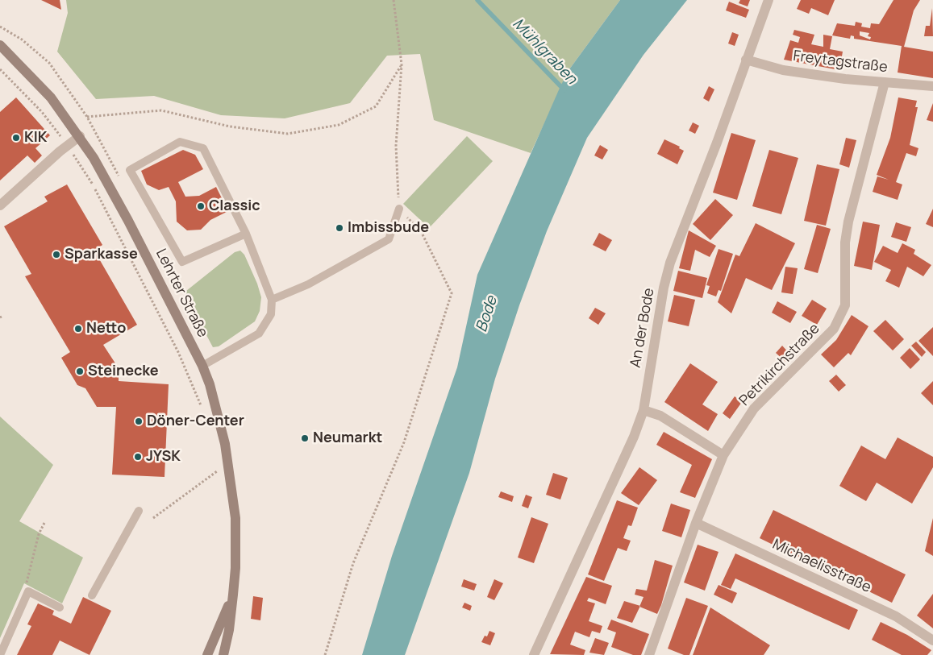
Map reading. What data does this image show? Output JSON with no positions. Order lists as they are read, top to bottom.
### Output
{
  "streets": {
    "main road": ["Lehrter Straße"],
    "street": [
      "Freytagstraße",
      "An der Bode",
      "Petrikirchstraße",
      "Michaelisstraße"
    ]
  },
  "crossings": [
    ["Freytagstraße", "An der Bode"],
    ["Freytagstraße", "Petrikirchstraße"],
    ["Petrikirchstraße", "Michaelisstraße"]
  ],
  "water": ["Mühlgraben", "Bode"],
  "places": [
    "KIK",
    "Classic",
    "Imbissbude",
    "Sparkasse",
    "Netto",
    "Steinecke",
    "Döner-Center",
    "Neumarkt",
    "JYSK"
  ]
}
